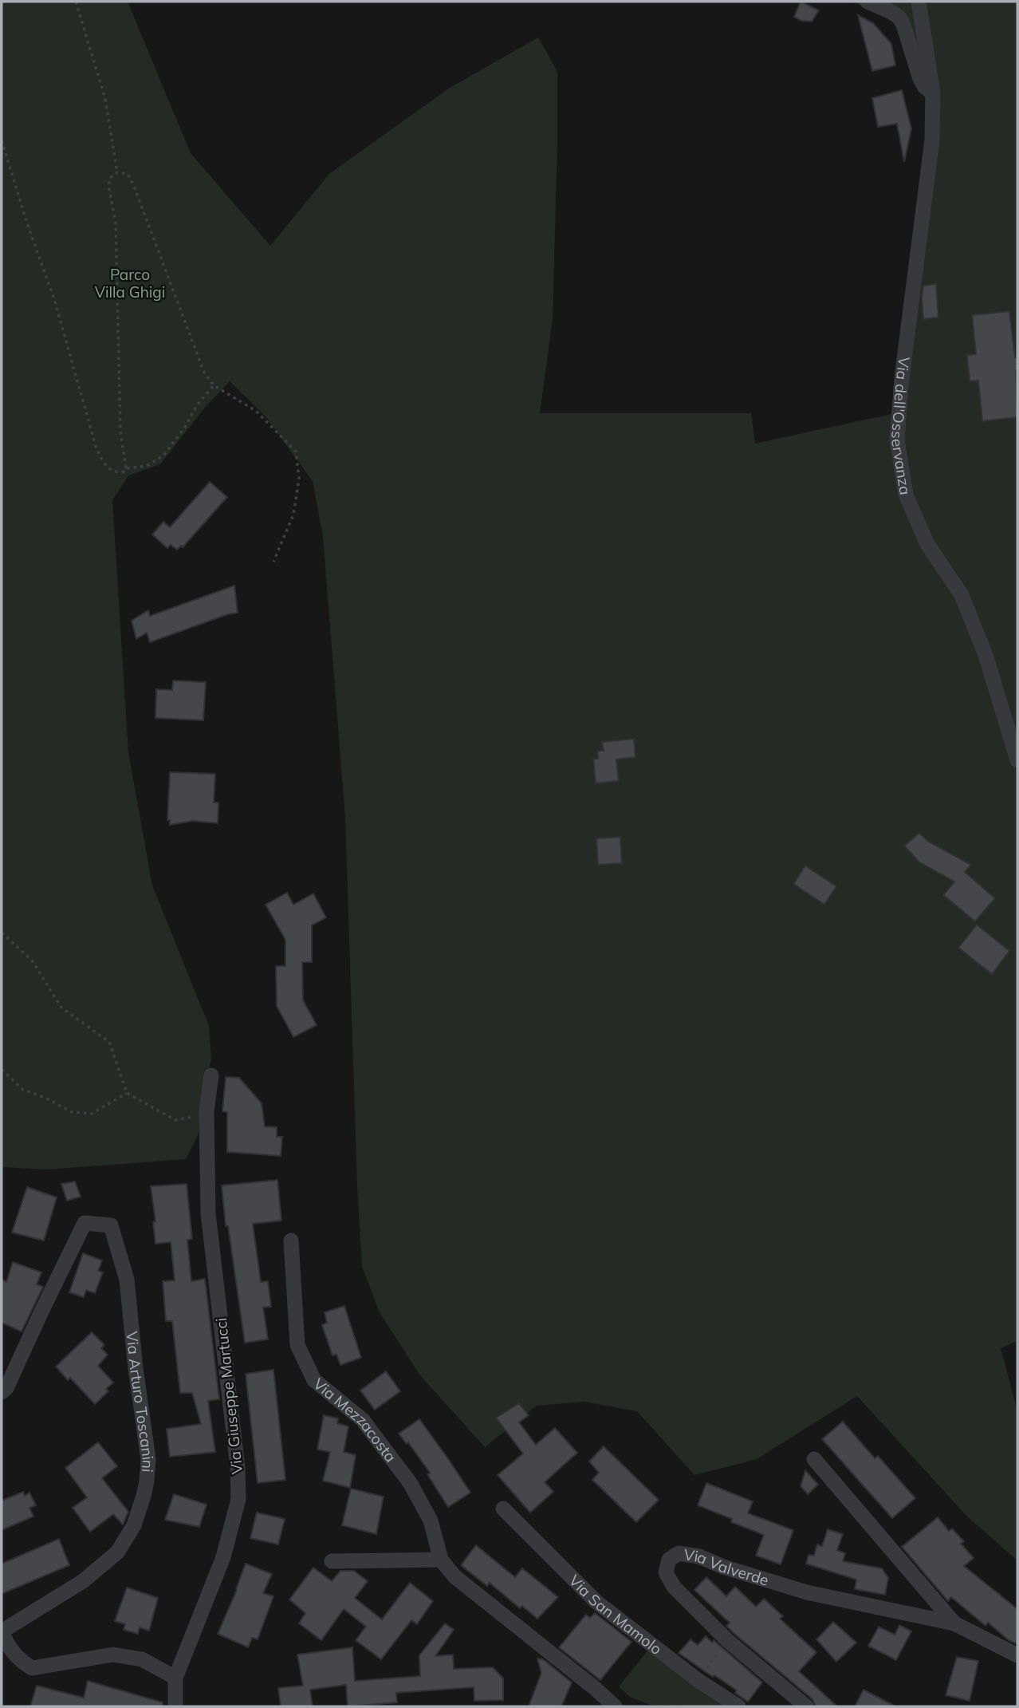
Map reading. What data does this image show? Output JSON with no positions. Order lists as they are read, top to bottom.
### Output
{
  "streets": {
    "street": [
      "Via dell'Osservanza",
      "Via Giuseppe Martucci",
      "Via Arturo Toscanini",
      "Via Mezzacosta",
      "Via Valverde",
      "Via San Mamolo"
    ]
  },
  "crossings": [
    ["Via Giuseppe Martucci", "Via Arturo Toscanini"]
  ],
  "parks": ["Parco Villa Ghigi"]
}
